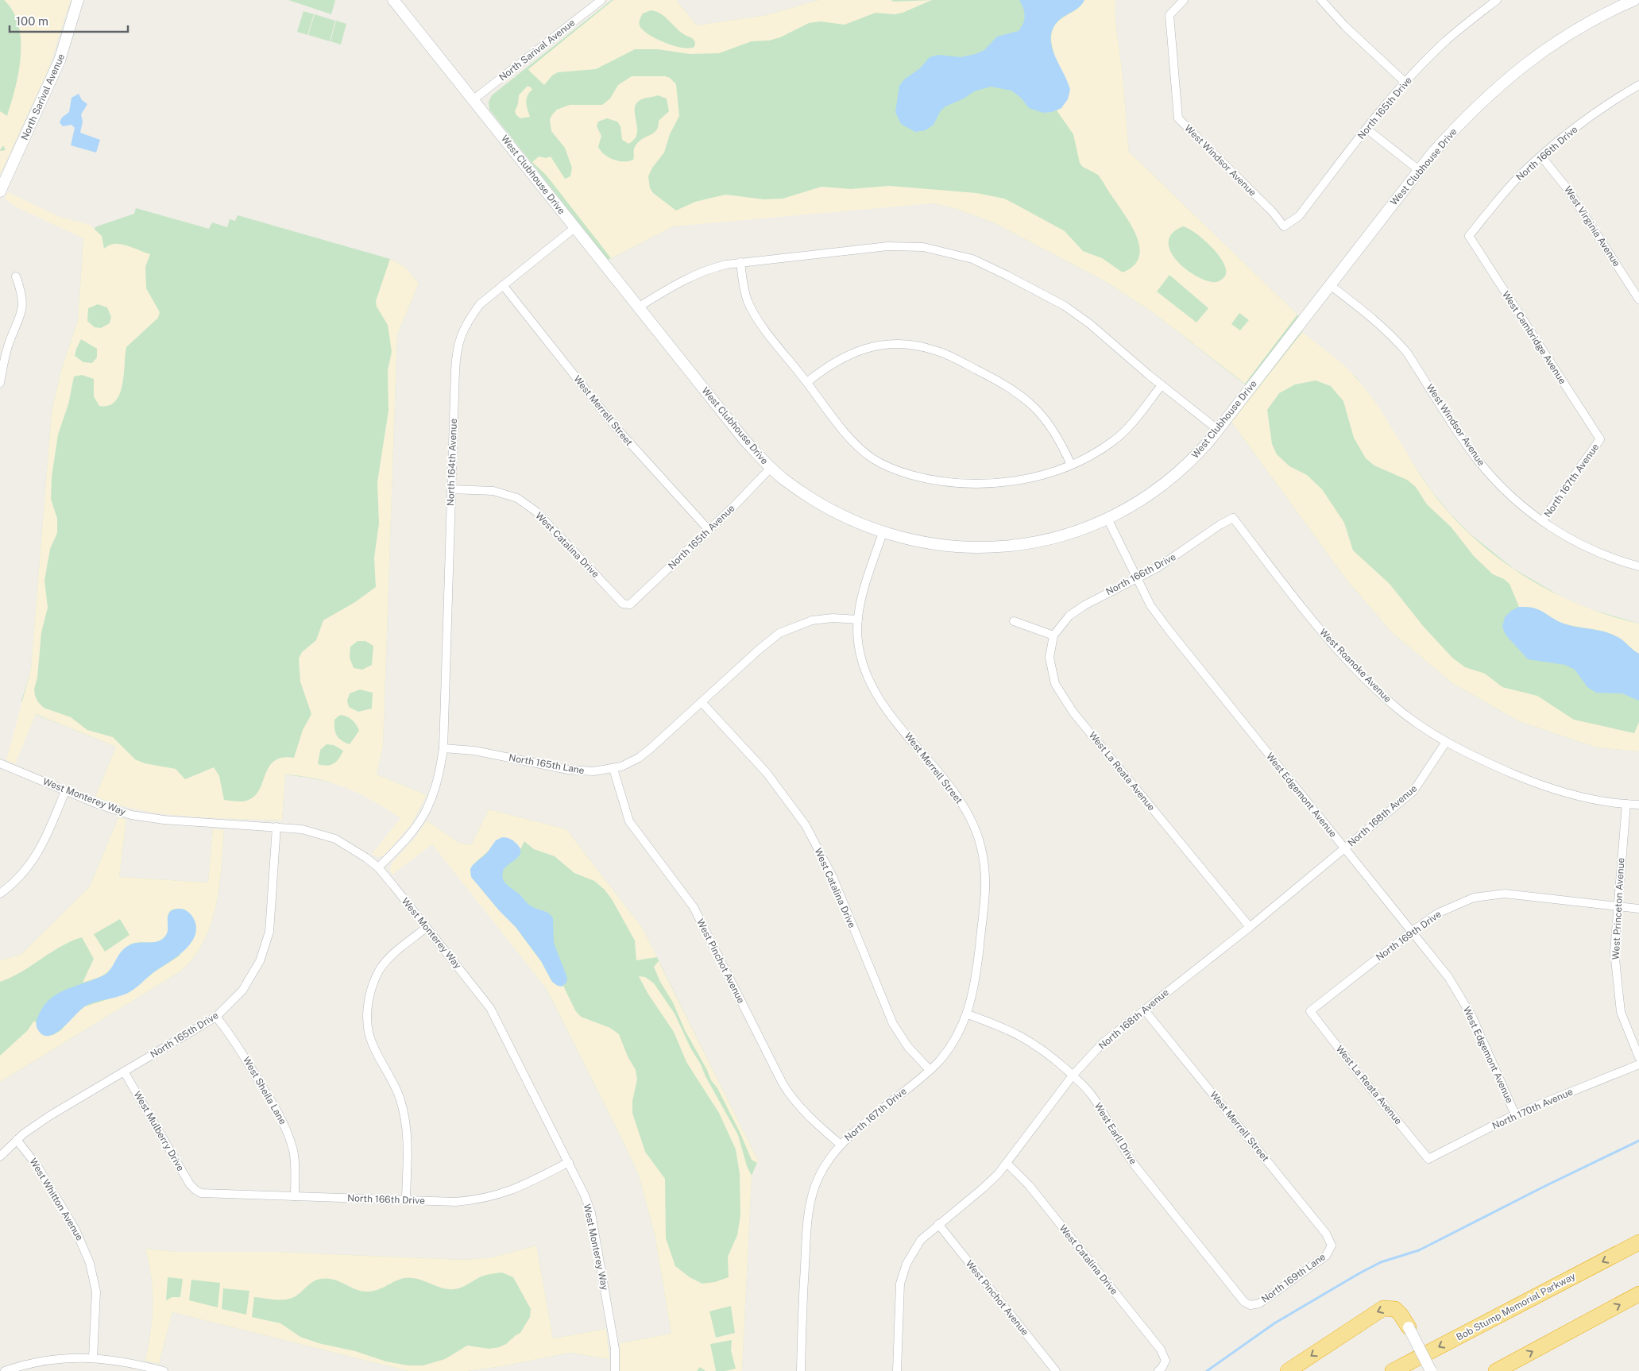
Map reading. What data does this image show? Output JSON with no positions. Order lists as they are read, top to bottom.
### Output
{
  "streets": {
    "highway": ["Bob Stump Memorial Parkway"],
    "street": [
      "North Sarival Avenue",
      "North 165th Drive",
      "North 166th Drive",
      "West Windsor Avenue",
      "West Clubhouse Drive",
      "West Virginia Avenue",
      "West Cambridge Avenue",
      "West Merrell Street",
      "North 164th Avenue",
      "North 167th Avenue",
      "North 165th Avenue",
      "West Catalina Drive",
      "West Roanoke Avenue",
      "North 165th Lane",
      "West La Reata Avenue",
      "West Edgemont Avenue",
      "West Monterey Way",
      "North 168th Avenue",
      "West Princeton Avenue",
      "North 169th Drive",
      "West Pinchot Avenue",
      "West Sheila Lane",
      "North 170th Avenue",
      "North 167th Drive",
      "West Mulberry Drive",
      "West Earll Drive",
      "West Whitton Avenue",
      "North 169th Lane"
    ]
  },
  "crossings": [
    ["North Sarival Avenue", "West Clubhouse Drive"],
    ["North 165th Drive", "West Windsor Avenue"],
    ["North 165th Drive", "West Monterey Way"],
    ["North 165th Drive", "West Sheila Lane"],
    ["North 165th Drive", "West Mulberry Drive"],
    ["North 165th Drive", "West Whitton Avenue"],
    ["North 166th Drive", "West Virginia Avenue"],
    ["North 166th Drive", "West Cambridge Avenue"],
    ["North 166th Drive", "West Roanoke Avenue"],
    ["North 166th Drive", "West La Reata Avenue"],
    ["North 166th Drive", "West Edgemont Avenue"],
    ["North 166th Drive", "West Monterey Way"],
    ["North 166th Drive", "West Sheila Lane"],
    ["North 166th Drive", "West Mulberry Drive"],
    ["West Windsor Avenue", "West Clubhouse Drive"],
    ["West Windsor Avenue", "North 167th Avenue"],
    ["West Clubhouse Drive", "West Merrell Street"],
    ["West Clubhouse Drive", "North 164th Avenue"],
    ["West Clubhouse Drive", "North 165th Avenue"],
    ["West Clubhouse Drive", "West Edgemont Avenue"],
    ["West Cambridge Avenue", "North 167th Avenue"],
    ["West Merrell Street", "North 164th Avenue"],
    ["West Merrell Street", "North 165th Avenue"],
    ["West Merrell Street", "North 165th Lane"],
    ["West Merrell Street", "North 168th Avenue"],
    ["West Merrell Street", "North 167th Drive"],
    ["West Merrell Street", "West Earll Drive"],
    ["West Merrell Street", "North 169th Lane"],
    ["North 164th Avenue", "West Catalina Drive"],
    ["North 164th Avenue", "North 165th Lane"],
    ["North 165th Avenue", "West Catalina Drive"],
    ["West Catalina Drive", "North 165th Lane"],
    ["West Catalina Drive", "North 168th Avenue"],
    ["West Catalina Drive", "North 167th Drive"],
    ["West Roanoke Avenue", "North 168th Avenue"],
    ["West Roanoke Avenue", "West Princeton Avenue"],
    ["North 165th Lane", "West Pinchot Avenue"],
    ["West La Reata Avenue", "North 168th Avenue"],
    ["West La Reata Avenue", "North 169th Drive"],
    ["West La Reata Avenue", "North 170th Avenue"],
    ["West Edgemont Avenue", "North 168th Avenue"],
    ["West Edgemont Avenue", "North 169th Drive"],
    ["West Edgemont Avenue", "North 170th Avenue"],
    ["North 168th Avenue", "West Pinchot Avenue"],
    ["North 168th Avenue", "West Earll Drive"],
    ["West Princeton Avenue", "North 169th Drive"],
    ["West Pinchot Avenue", "North 167th Drive"],
    ["North 167th Drive", "West Earll Drive"],
    ["West Earll Drive", "North 169th Lane"]
  ],
  "scale_bar": "100 m"
}
